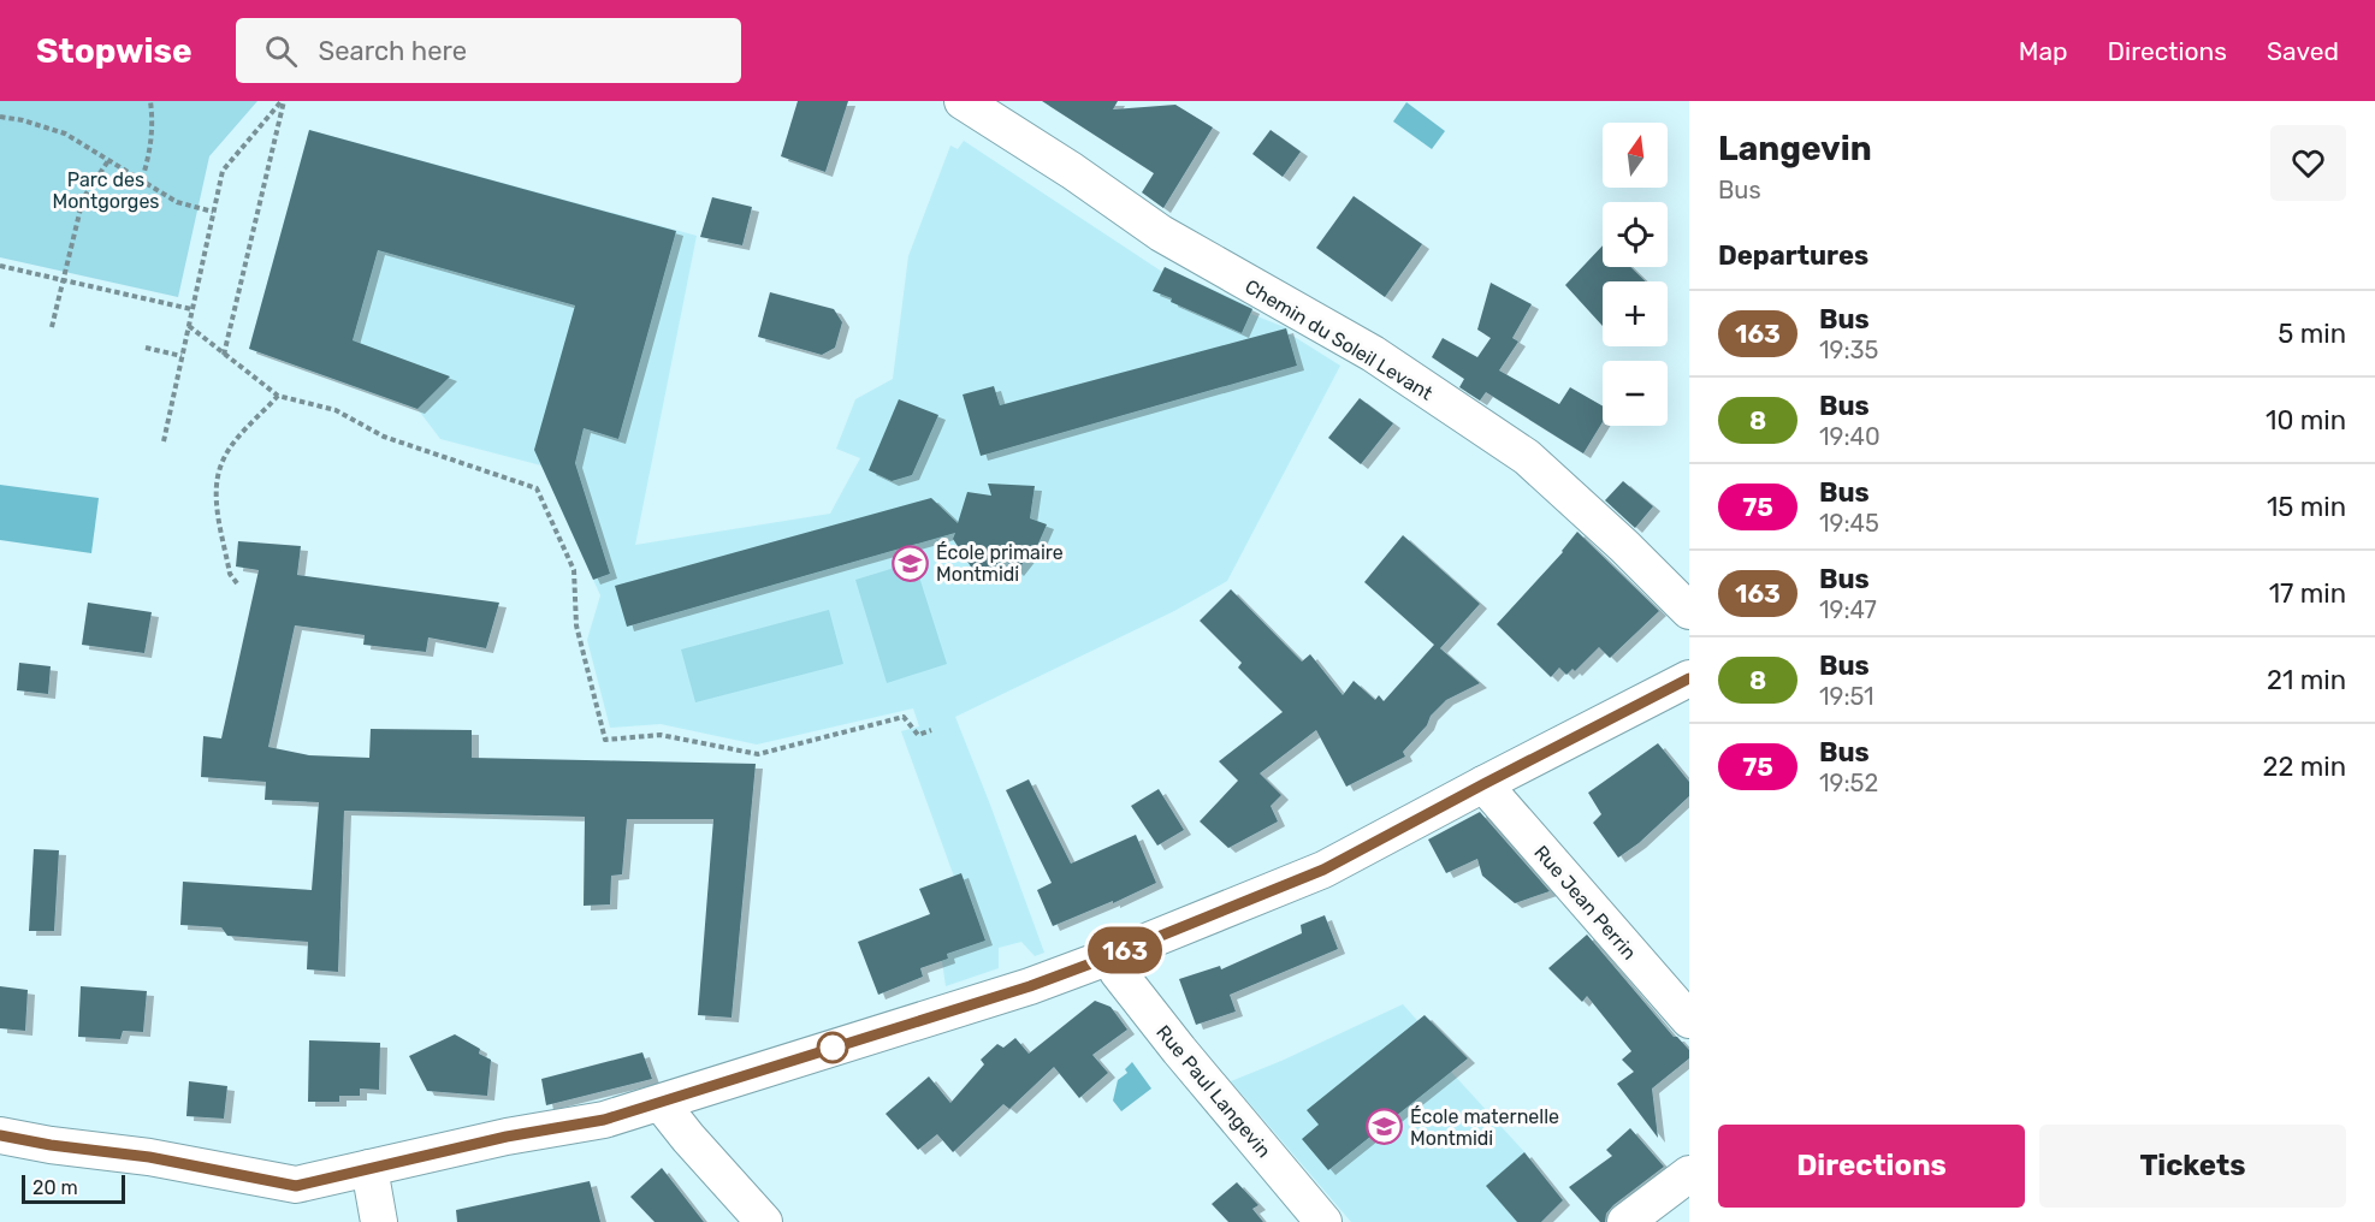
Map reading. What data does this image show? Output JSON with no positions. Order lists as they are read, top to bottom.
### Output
{
  "streets": {
    "street": ["Chemin du Soleil Levant", "Rue Jean Perrin", "Rue Paul Langevin"]
  },
  "parks": ["Parc des Montgorges"],
  "places": {
    "school or university": ["École primaire Montmidi", "École maternelle Montmidi"]
  },
  "lines": ["bus line 163"],
  "scale_bar": "20 m",
  "north": "top",
  "page": {
    "header": "Stopwise",
    "search": "Search here",
    "nav": ["Map", "Directions", "Saved"],
    "on_map": "163",
    "heading": [
      ["Langevin", "Bus"],
      "Departures"
    ],
    "map_buttons": ["+", "−"],
    "list": [
      {
        "mark": "163",
        "name": "Bus",
        "note": "19:35",
        "value": "5 min"
      },
      {
        "mark": "8",
        "name": "Bus",
        "note": "19:40",
        "value": "10 min"
      },
      {
        "mark": "75",
        "name": "Bus",
        "note": "19:45",
        "value": "15 min"
      },
      {
        "mark": "163",
        "name": "Bus",
        "note": "19:47",
        "value": "17 min"
      },
      {
        "mark": "8",
        "name": "Bus",
        "note": "19:51",
        "value": "21 min"
      },
      {
        "mark": "75",
        "name": "Bus",
        "note": "19:52",
        "value": "22 min"
      }
    ],
    "buttons": ["Directions", "Tickets"],
    "scale": "20 m"
  }
}
